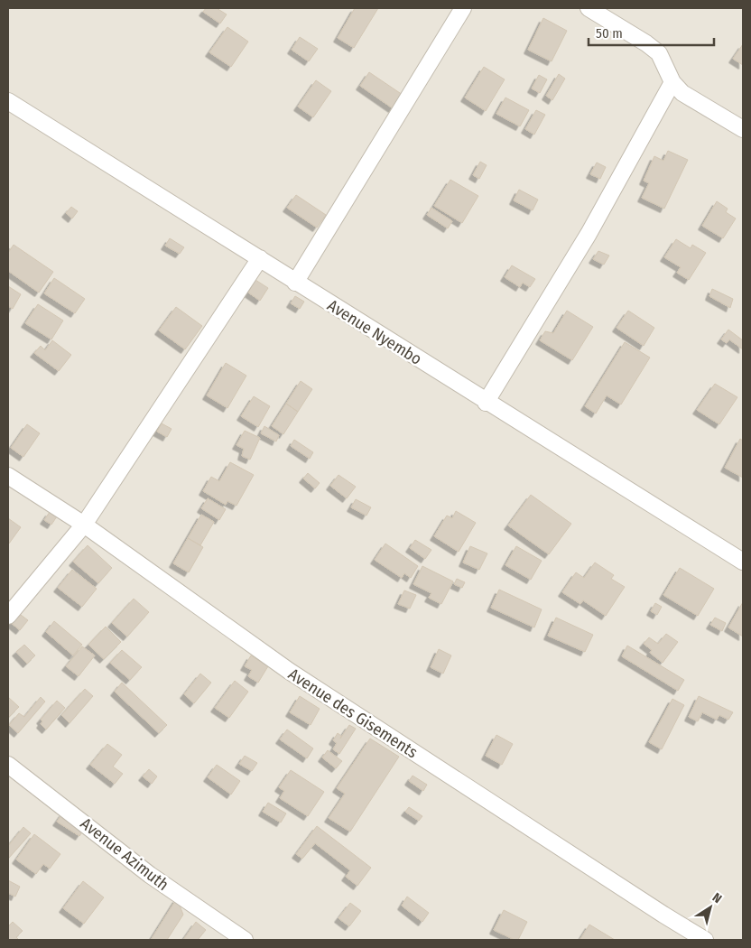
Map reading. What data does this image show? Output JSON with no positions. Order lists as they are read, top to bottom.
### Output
{
  "streets": {
    "street": ["Avenue Nyembo", "Avenue des Gisements", "Avenue Azimuth"]
  },
  "scale_bar": "50 m",
  "north": "top right"
}
